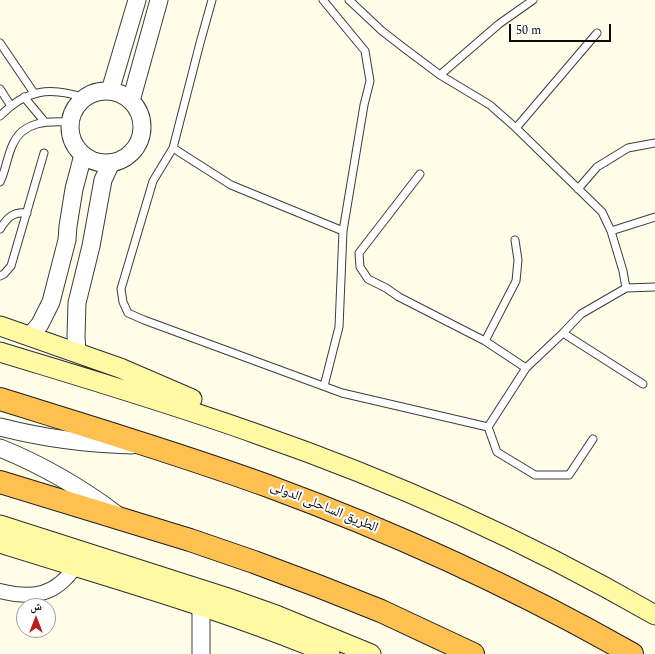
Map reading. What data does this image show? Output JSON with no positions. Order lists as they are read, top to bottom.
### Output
{
  "streets": {
    "highway": ["الطريق الساحلى الدولى"]
  },
  "scale_bar": "50 m",
  "north": "top"
}
